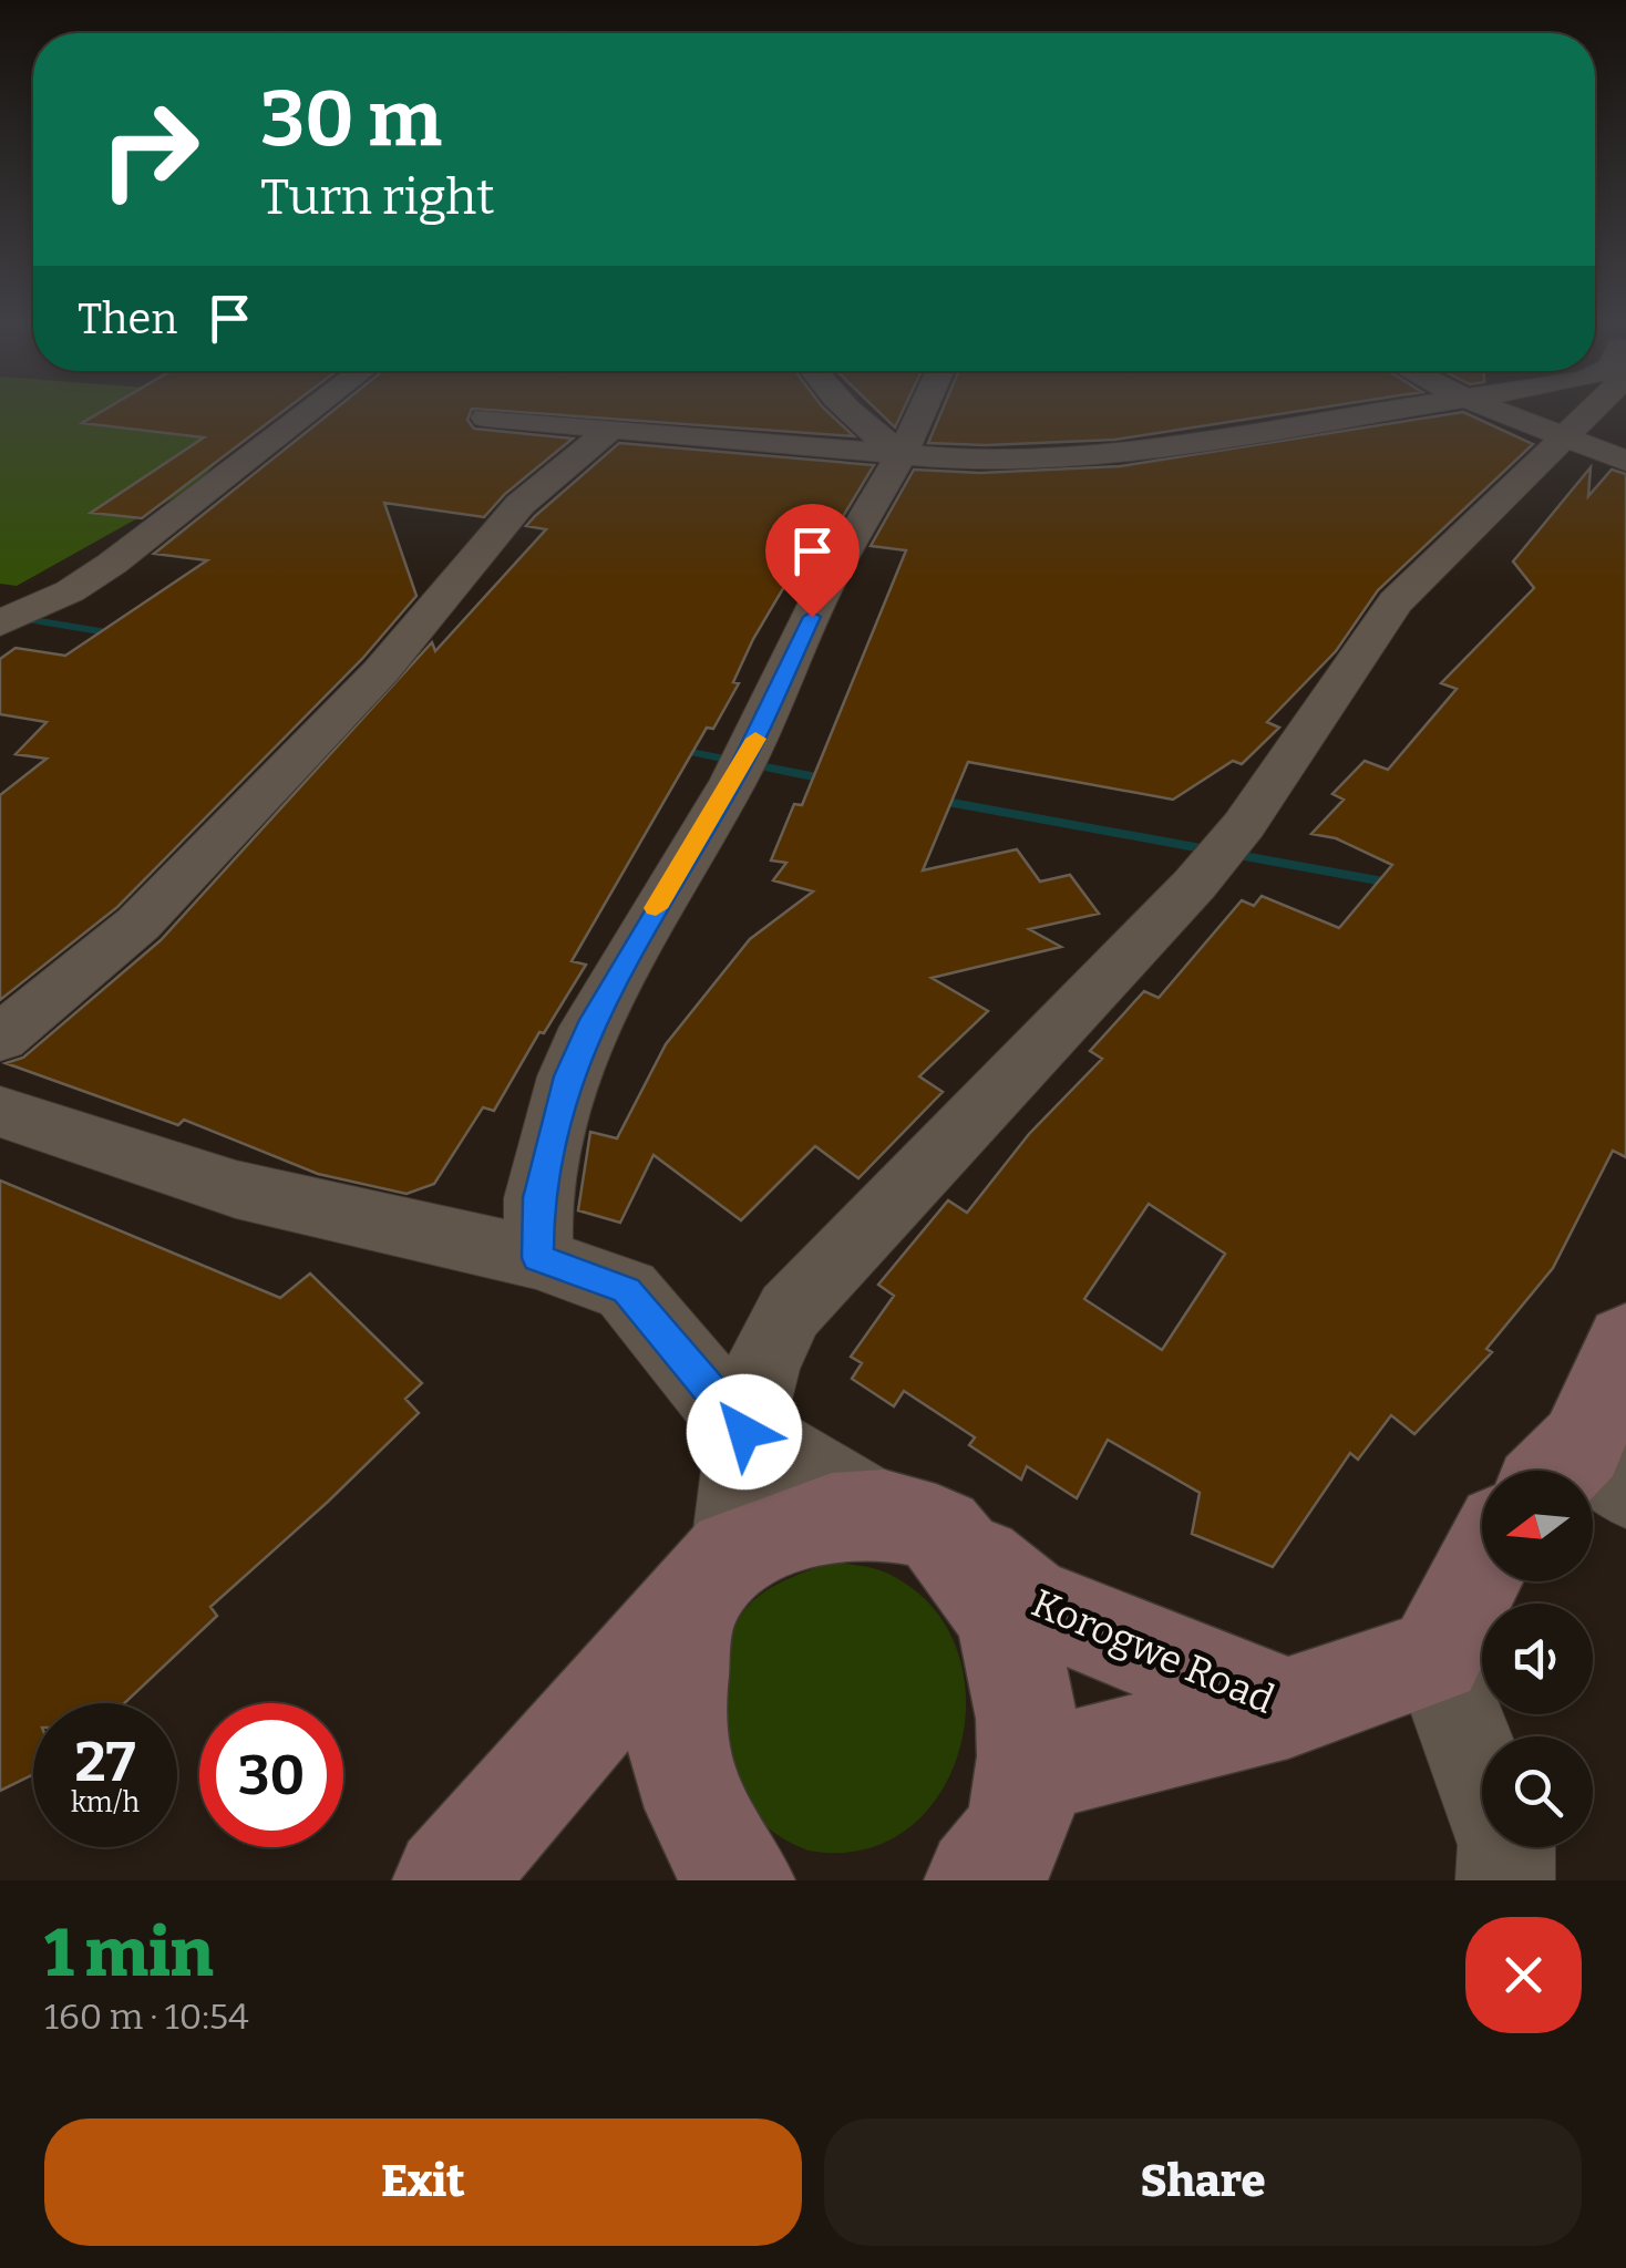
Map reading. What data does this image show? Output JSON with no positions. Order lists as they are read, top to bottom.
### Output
{
  "streets": {
    "main road": ["Korogwe Road"]
  },
  "north": "left",
  "page": {
    "turn": ["30 m", "Turn right"],
    "then": "Then",
    "speed": "27 km/h",
    "limit": "30",
    "heading": ["1 min", "160 m · 10:54"],
    "buttons": ["Exit", "Share"]
  }
}
